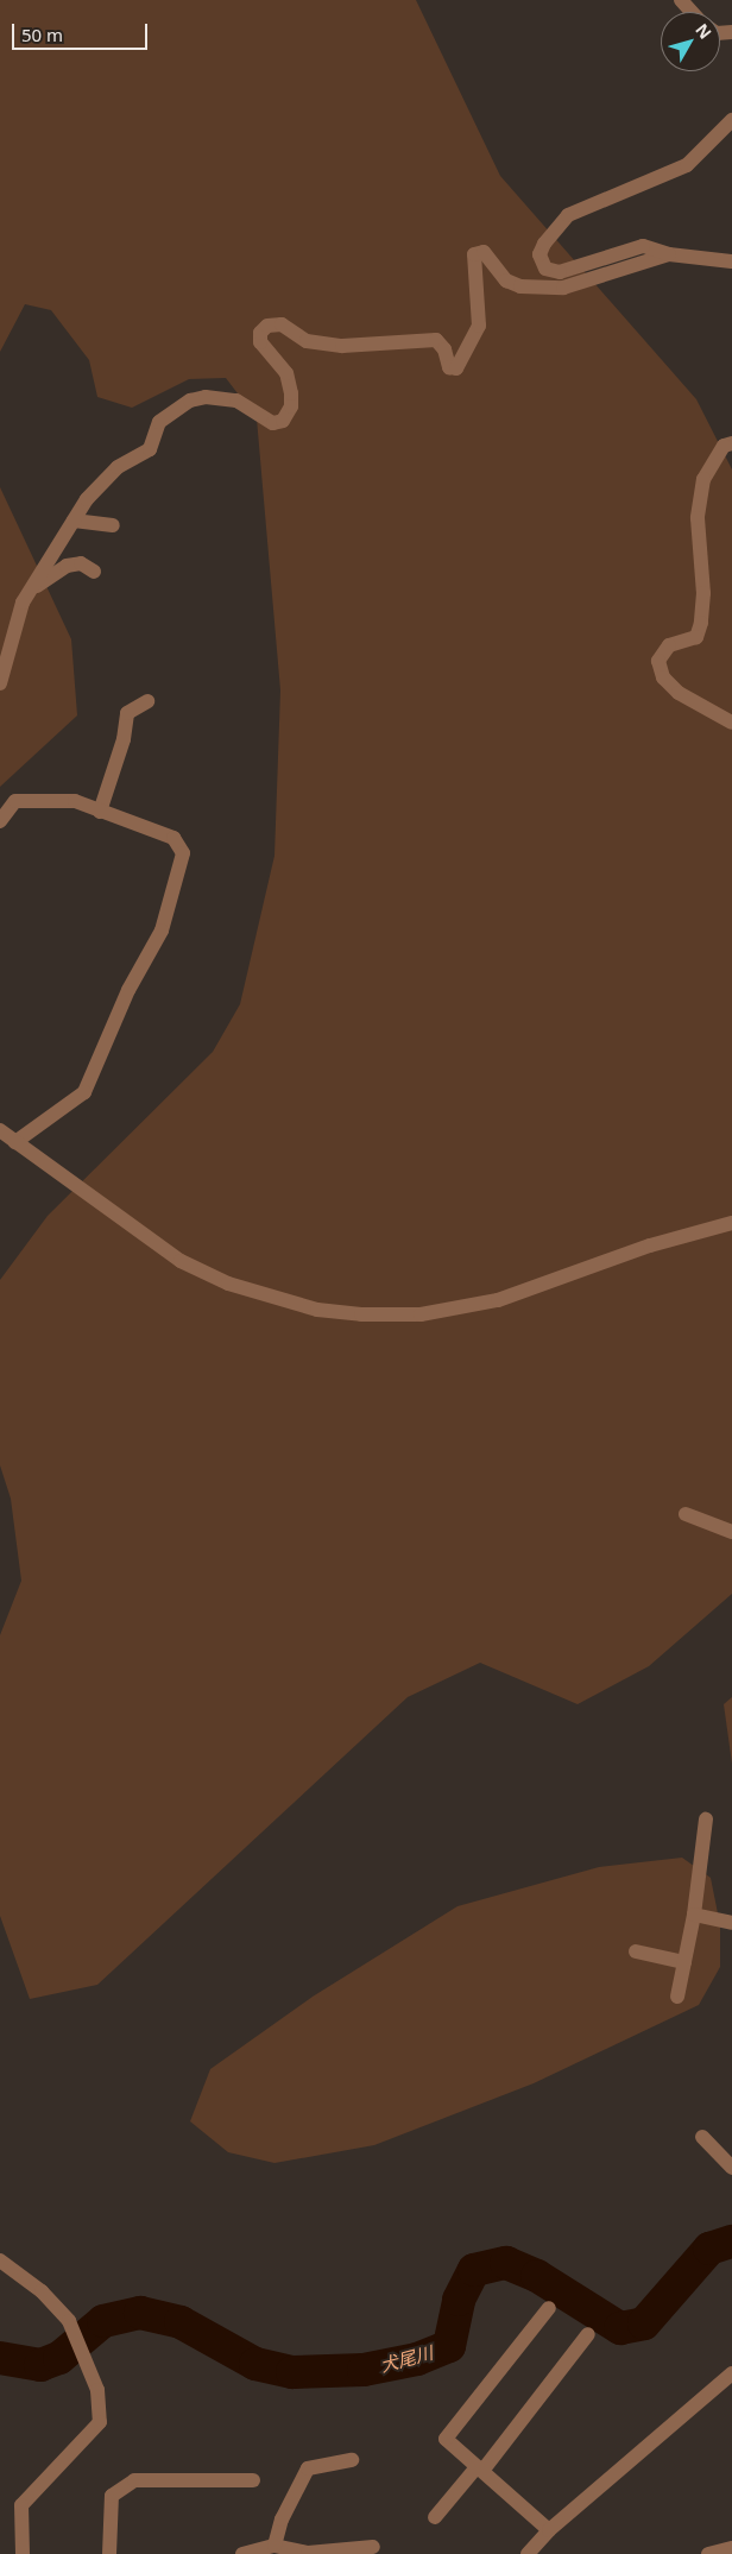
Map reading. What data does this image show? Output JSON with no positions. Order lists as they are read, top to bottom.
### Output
{
  "water": ["犬尾川"],
  "scale_bar": "50 m",
  "north": "top right"
}
